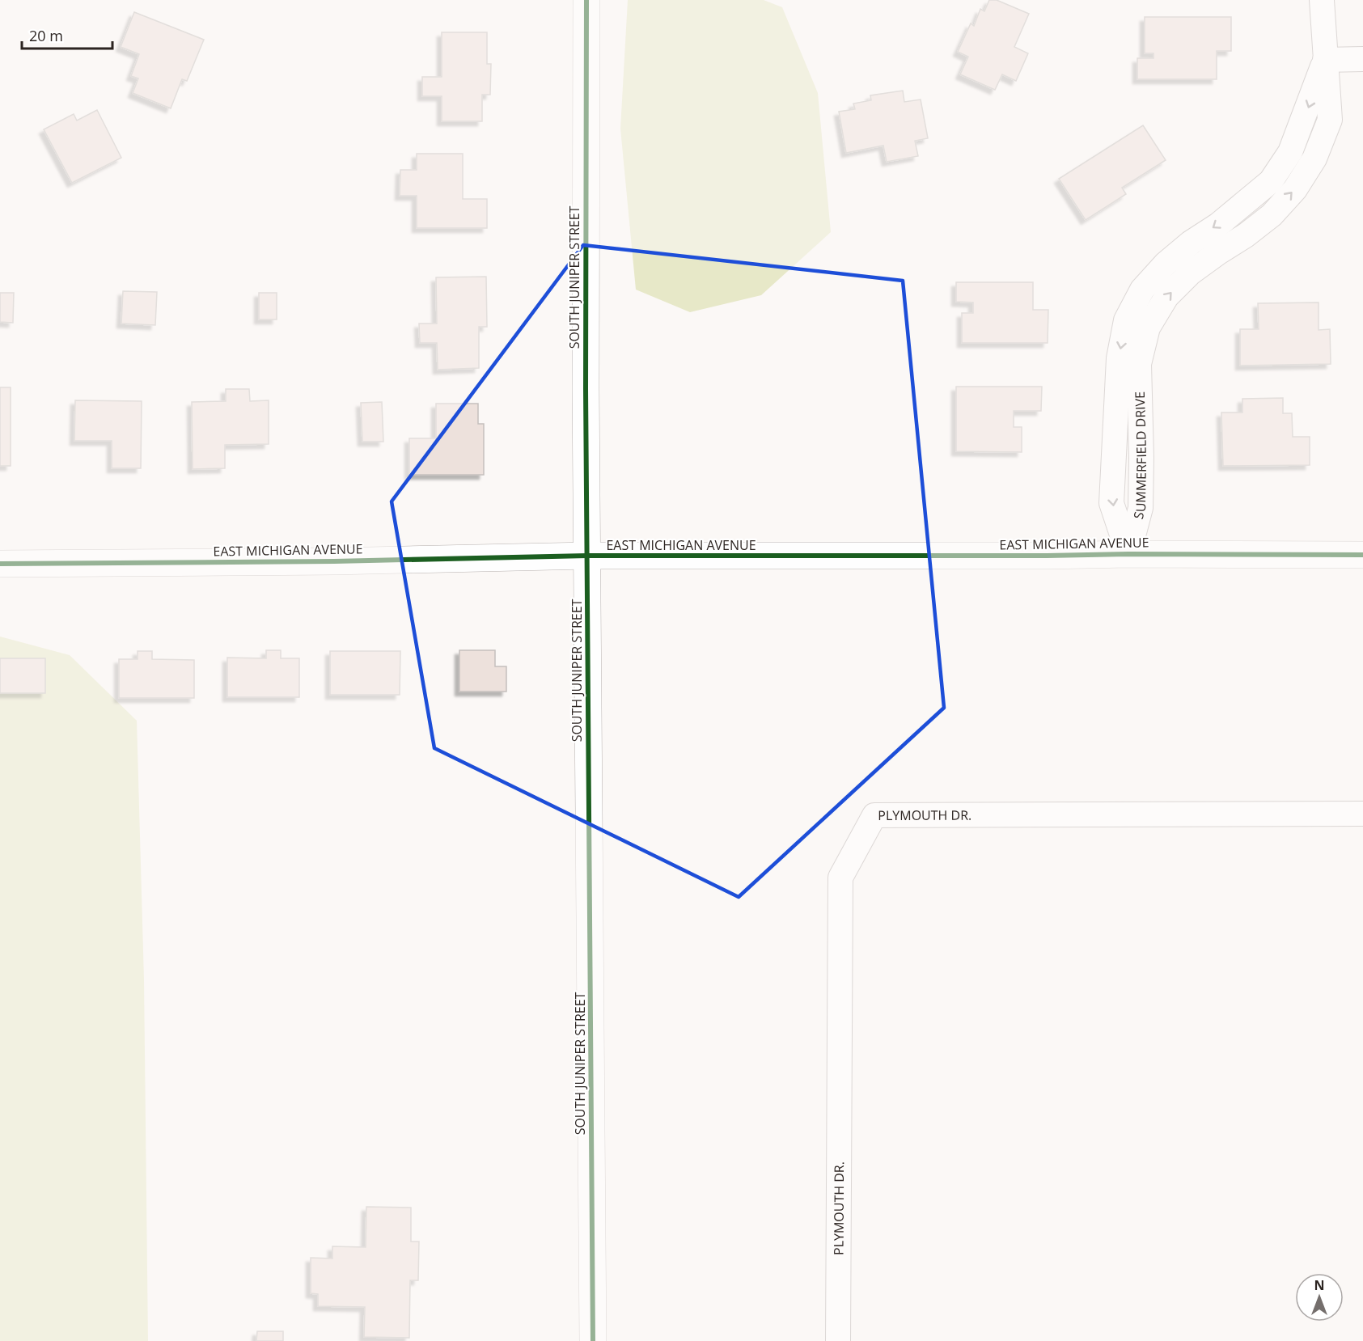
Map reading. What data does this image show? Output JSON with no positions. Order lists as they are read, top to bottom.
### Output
{
  "streets": {
    "street": [
      "SOUTH JUNIPER STREET",
      "SUMMERFIELD DRIVE",
      "EAST MICHIGAN AVENUE",
      "PLYMOUTH DR."
    ]
  },
  "crossings": [
    ["SOUTH JUNIPER STREET", "EAST MICHIGAN AVENUE"],
    ["SUMMERFIELD DRIVE", "EAST MICHIGAN AVENUE"]
  ],
  "scale_bar": "20 m",
  "north": "top"
}
